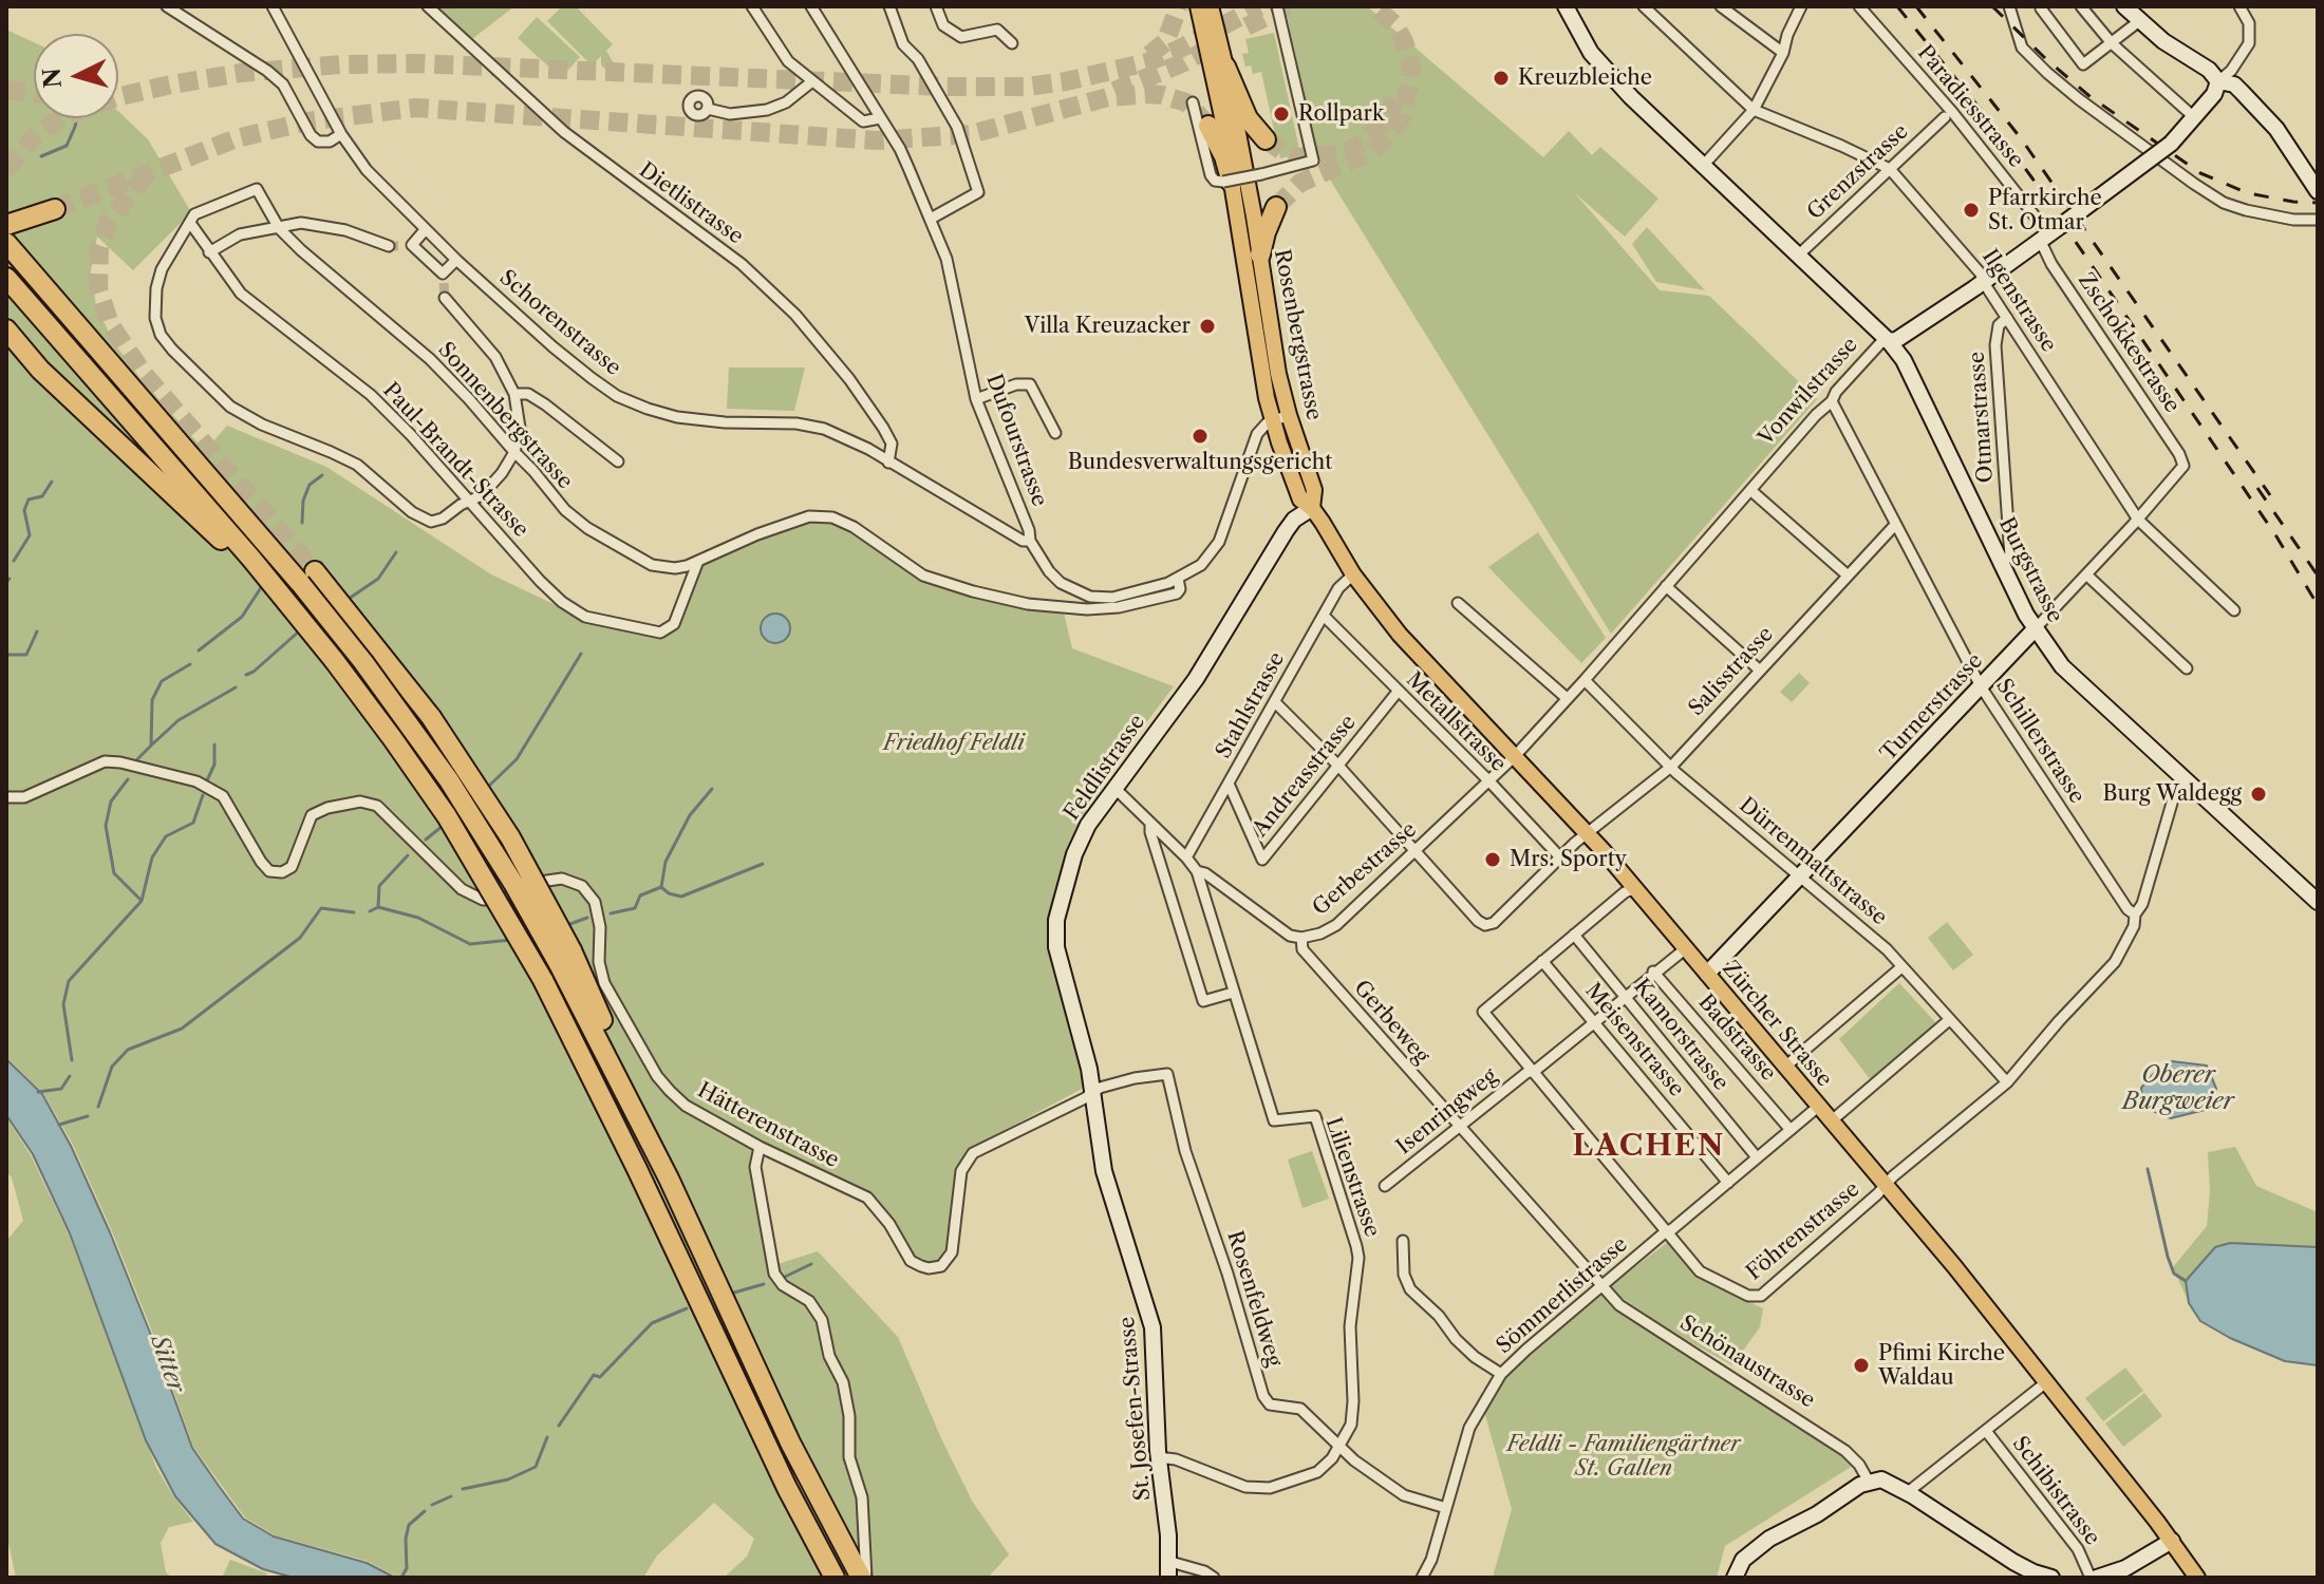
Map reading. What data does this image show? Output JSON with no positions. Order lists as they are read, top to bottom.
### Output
{
  "streets": {
    "main road": ["Rosenbergstrasse", "Zürcher Strasse"],
    "street": [
      "Paradiesstrasse",
      "Grenzstrasse",
      "Dietlistrasse",
      "Ilgenstrasse",
      "Schorenstrasse",
      "Zschokkestrasse",
      "Vonwilstrasse",
      "Sonnenbergstrasse",
      "Otmarstrasse",
      "Dufourstrasse",
      "Paul-Brandt-Strasse",
      "Burgstrasse",
      "Salisstrasse",
      "Stahlstrasse",
      "Turnerstrasse",
      "Metallstrasse",
      "Schillerstrasse",
      "Feldlistrasse",
      "Andreasstrasse",
      "Dürrenmattstrasse",
      "Gerbestrasse",
      "Gerbeweg",
      "Kamorstrasse",
      "Badstrasse",
      "Meisenstrasse",
      "Isenringweg",
      "Hätterenstrasse",
      "Lilienstrasse",
      "Föhrenstrasse",
      "Sömmerlistrasse",
      "Rosenfeldweg",
      "Schönaustrasse",
      "St. Josefen-Strasse",
      "Schibistrasse"
    ]
  },
  "crossings": [
    ["Paradiesstrasse", "Zschokkestrasse"],
    ["Paradiesstrasse", "Vonwilstrasse"],
    ["Grenzstrasse", "Ilgenstrasse"],
    ["Grenzstrasse", "Burgstrasse"],
    ["Dietlistrasse", "Schorenstrasse"],
    ["Ilgenstrasse", "Vonwilstrasse"],
    ["Ilgenstrasse", "Otmarstrasse"],
    ["Ilgenstrasse", "Turnerstrasse"],
    ["Schorenstrasse", "Dufourstrasse"],
    ["Rosenbergstrasse", "Dufourstrasse"],
    ["Rosenbergstrasse", "Feldlistrasse"],
    ["Rosenbergstrasse", "Zürcher Strasse"],
    ["Zschokkestrasse", "Vonwilstrasse"],
    ["Zschokkestrasse", "Turnerstrasse"],
    ["Vonwilstrasse", "Burgstrasse"],
    ["Vonwilstrasse", "Schillerstrasse"],
    ["Vonwilstrasse", "Dürrenmattstrasse"],
    ["Vonwilstrasse", "Gerbestrasse"],
    ["Vonwilstrasse", "Zürcher Strasse"],
    ["Sonnenbergstrasse", "Dufourstrasse"],
    ["Sonnenbergstrasse", "Paul-Brandt-Strasse"],
    ["Otmarstrasse", "Burgstrasse"],
    ["Burgstrasse", "Turnerstrasse"],
    ["Salisstrasse", "Metallstrasse"],
    ["Salisstrasse", "Schillerstrasse"],
    ["Salisstrasse", "Dürrenmattstrasse"],
    ["Salisstrasse", "Gerbestrasse"],
    ["Salisstrasse", "Zürcher Strasse"],
    ["Stahlstrasse", "Metallstrasse"],
    ["Stahlstrasse", "Andreasstrasse"],
    ["Stahlstrasse", "Gerbestrasse"],
    ["Stahlstrasse", "Zürcher Strasse"],
    ["Turnerstrasse", "Schillerstrasse"],
    ["Turnerstrasse", "Dürrenmattstrasse"],
    ["Turnerstrasse", "Zürcher Strasse"],
    ["Metallstrasse", "Andreasstrasse"],
    ["Metallstrasse", "Gerbestrasse"],
    ["Feldlistrasse", "Gerbestrasse"],
    ["Feldlistrasse", "Zürcher Strasse"],
    ["Feldlistrasse", "Hätterenstrasse"],
    ["Feldlistrasse", "Rosenfeldweg"],
    ["Feldlistrasse", "St. Josefen-Strasse"],
    ["Gerbestrasse", "Gerbeweg"],
    ["Gerbestrasse", "Zürcher Strasse"],
    ["Gerbestrasse", "Lilienstrasse"],
    ["Gerbeweg", "Isenringweg"],
    ["Gerbeweg", "Schönaustrasse"],
    ["Zürcher Strasse", "Isenringweg"],
    ["Zürcher Strasse", "Föhrenstrasse"],
    ["Zürcher Strasse", "Sömmerlistrasse"],
    ["Kamorstrasse", "Isenringweg"],
    ["Kamorstrasse", "Sömmerlistrasse"],
    ["Badstrasse", "Isenringweg"],
    ["Badstrasse", "Sömmerlistrasse"],
    ["Meisenstrasse", "Isenringweg"],
    ["Meisenstrasse", "Sömmerlistrasse"],
    ["Isenringweg", "Schönaustrasse"],
    ["Hätterenstrasse", "Rosenfeldweg"],
    ["Hätterenstrasse", "St. Josefen-Strasse"],
    ["Lilienstrasse", "Rosenfeldweg"],
    ["Lilienstrasse", "St. Josefen-Strasse"],
    ["Föhrenstrasse", "Sömmerlistrasse"],
    ["Sömmerlistrasse", "Rosenfeldweg"],
    ["Sömmerlistrasse", "Schönaustrasse"],
    ["Rosenfeldweg", "St. Josefen-Strasse"]
  ],
  "districts": ["LACHEN"],
  "water": ["Oberer Burgweier", "Sitter"],
  "parks": ["Friedhof Feldli", "Feldli - Familiengärtner St. Gallen"],
  "places": [
    "Kreuzbleiche",
    "Rollpark",
    "Pfarrkirche St. Otmar",
    "Villa Kreuzacker",
    "Bundesverwaltungsgericht",
    "Burg Waldegg",
    "Mrs. Sporty",
    "Pfimi Kirche Waldau"
  ],
  "north": "left"
}
